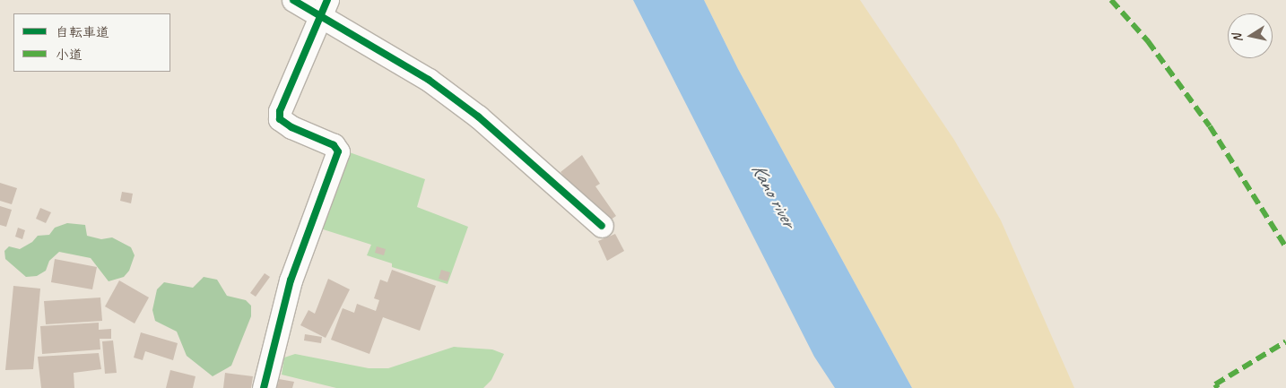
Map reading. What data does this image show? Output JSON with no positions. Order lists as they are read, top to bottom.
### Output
{
  "water": ["Kano river"],
  "legend": ["自転車道", "小道"],
  "north": "left"
}
